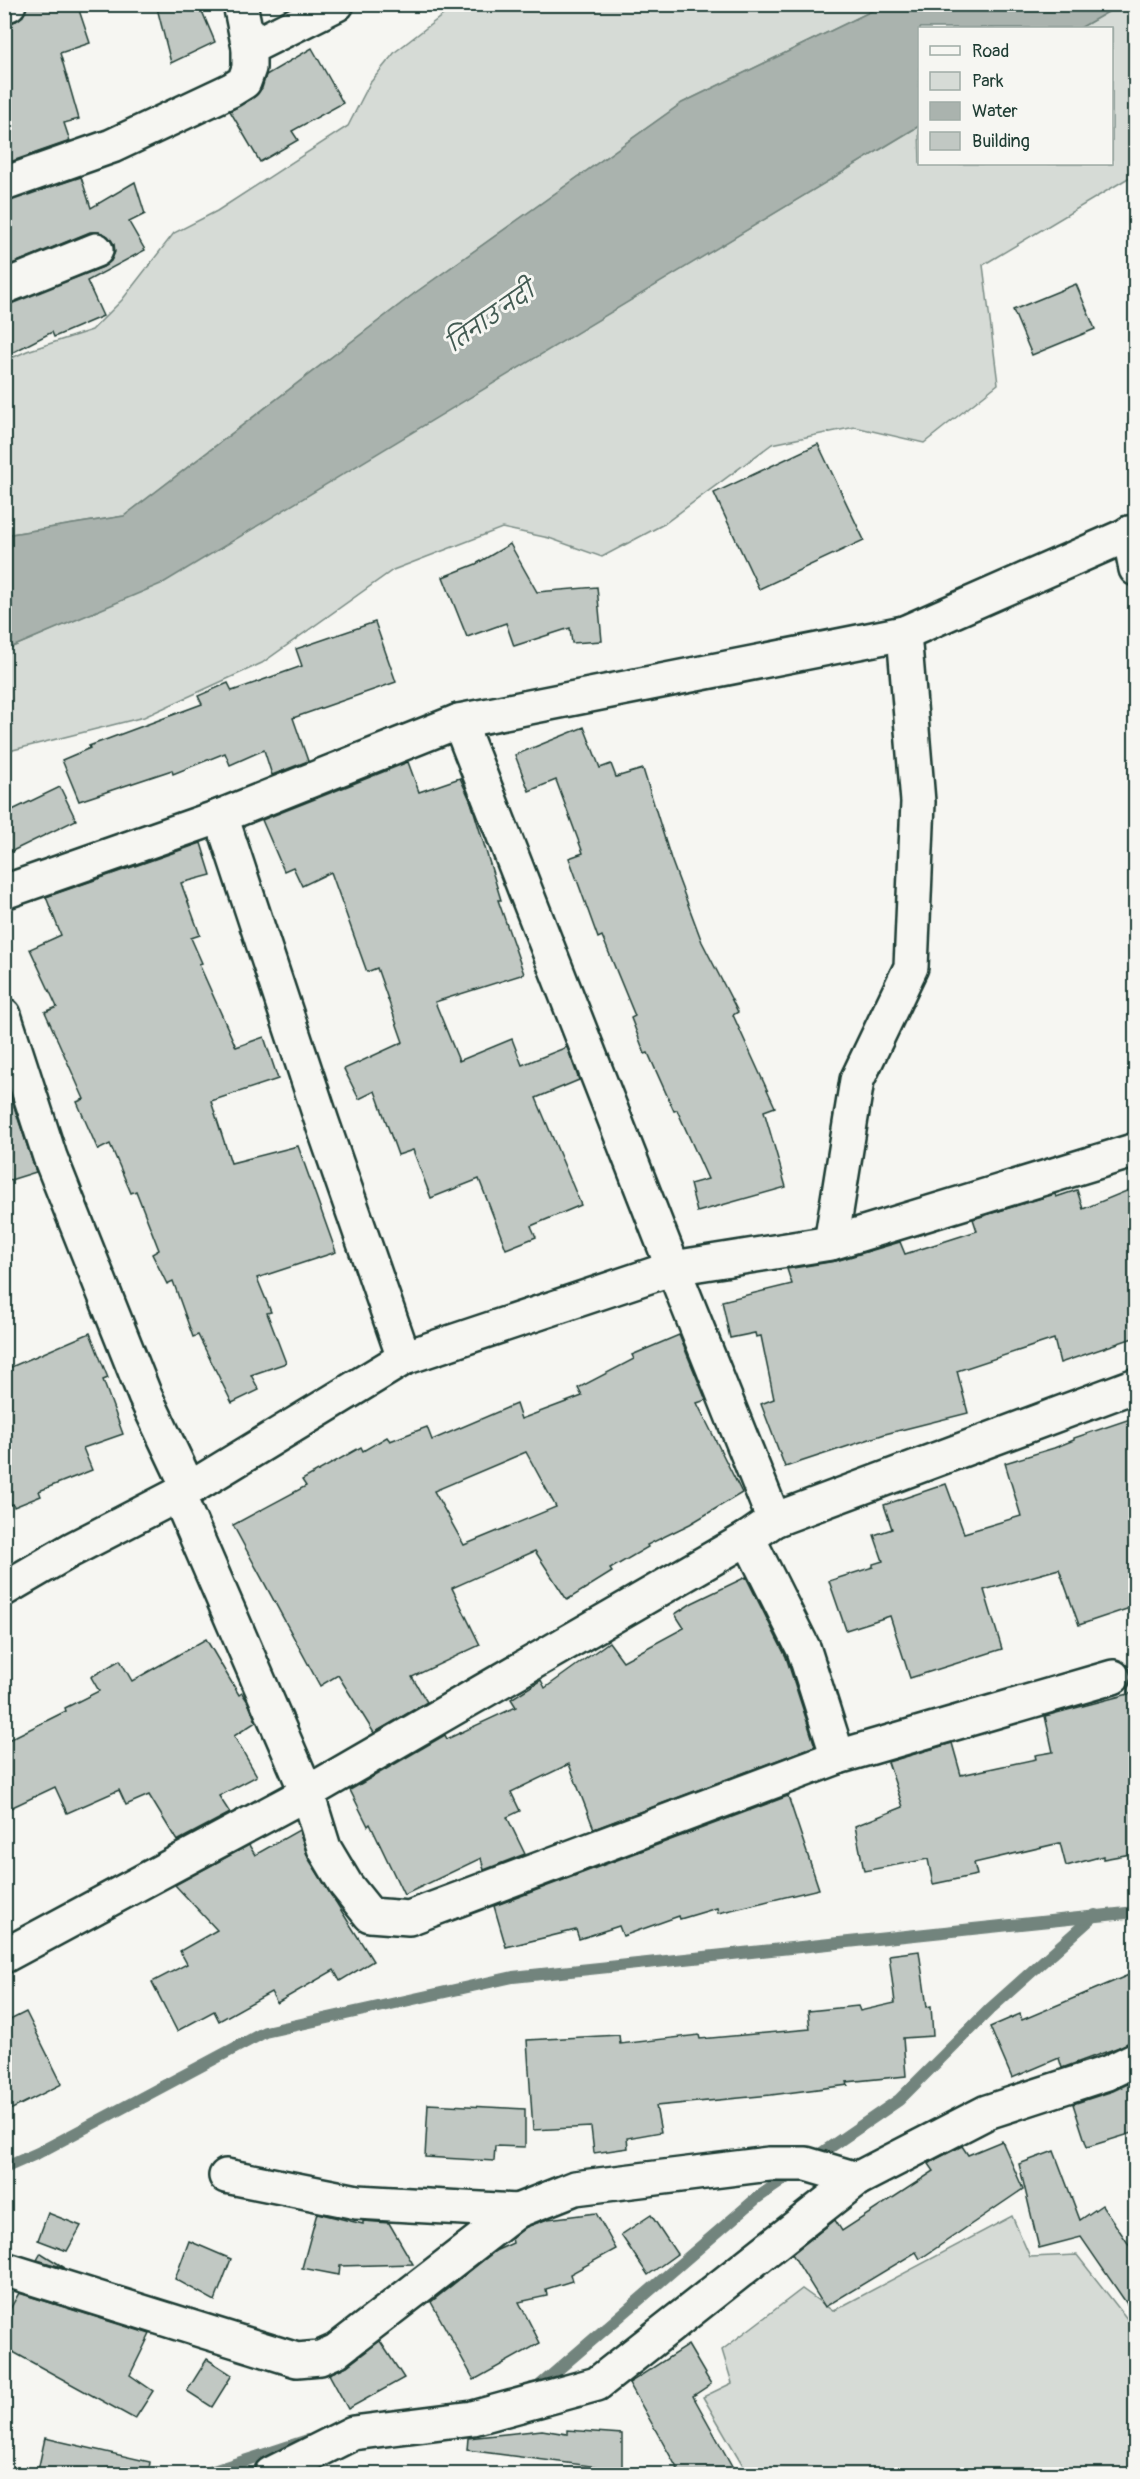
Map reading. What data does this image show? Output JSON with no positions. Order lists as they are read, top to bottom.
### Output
{
  "water": ["तिनाउ नदी"],
  "legend": [
    "Road",
    "Park",
    "Water",
    "Building"
  ]
}
